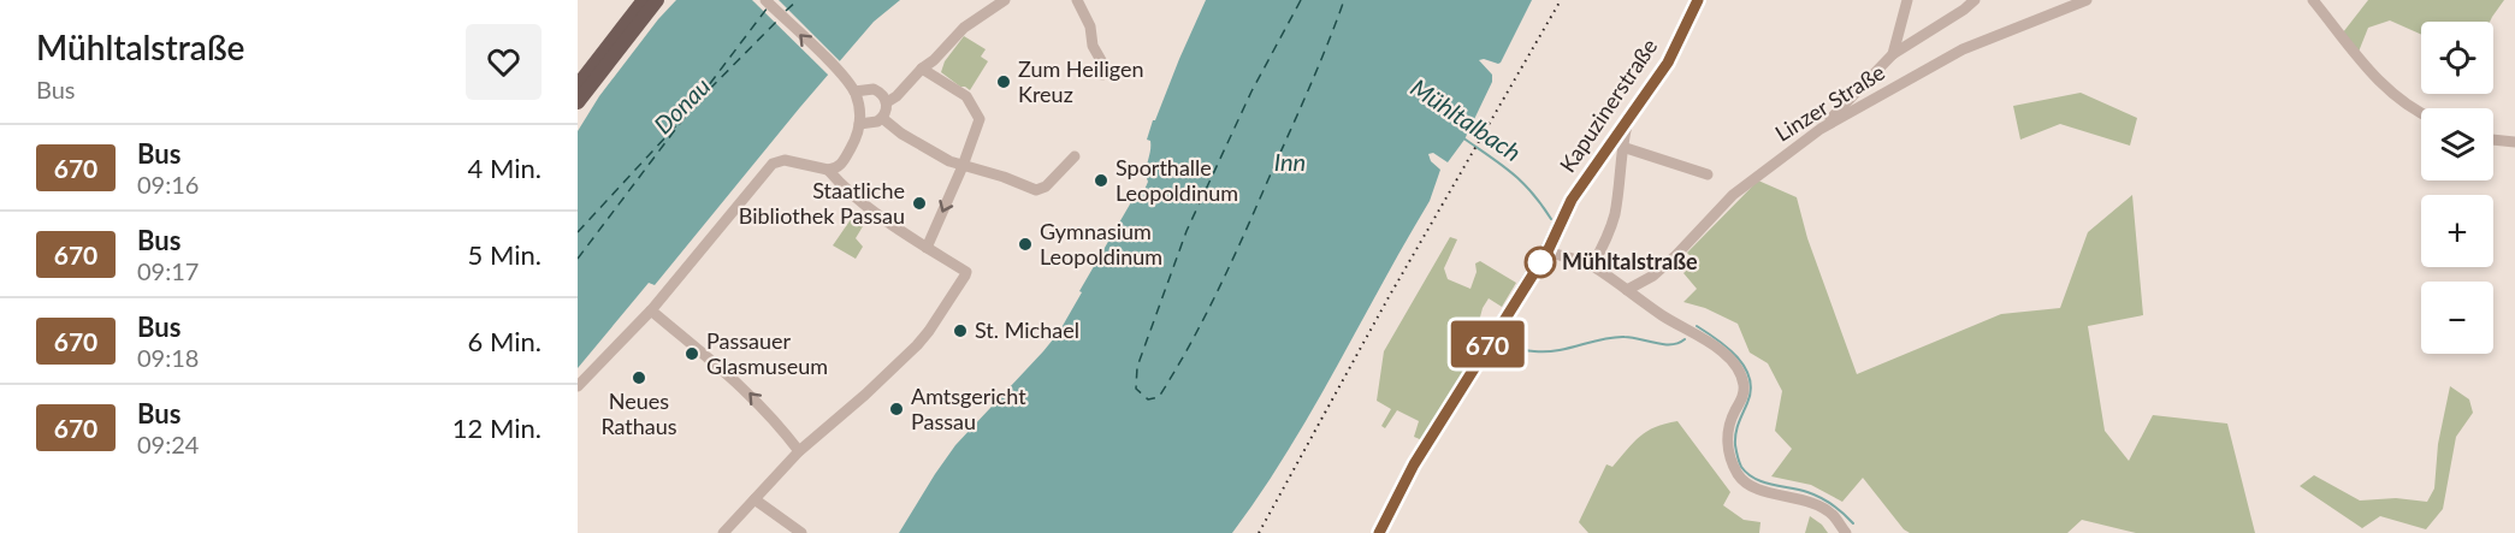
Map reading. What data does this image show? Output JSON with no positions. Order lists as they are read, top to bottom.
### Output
{
  "streets": {
    "main road": ["Kapuzinerstraße"],
    "street": ["Linzer Straße"]
  },
  "water": ["Donau", "Mühltalbach", "Inn"],
  "places": [
    "Zum Heiligen Kreuz",
    "Sporthalle Leopoldinum",
    "Staatliche Bibliothek Passau",
    "Gymnasium Leopoldinum",
    "Mühltalstraße",
    "St. Michael",
    "Passauer Glasmuseum",
    "Neues Rathaus",
    "Amtsgericht Passau"
  ],
  "lines": ["bus line 670"],
  "page": {
    "heading": ["Mühltalstraße", "Bus"],
    "on_map": "670",
    "map_buttons": ["+", "−"],
    "list": [
      {
        "mark": "670",
        "name": "Bus",
        "note": "09:16",
        "value": "4 Min."
      },
      {
        "mark": "670",
        "name": "Bus",
        "note": "09:17",
        "value": "5 Min."
      },
      {
        "mark": "670",
        "name": "Bus",
        "note": "09:18",
        "value": "6 Min."
      },
      {
        "mark": "670",
        "name": "Bus",
        "note": "09:24",
        "value": "12 Min."
      }
    ]
  }
}
